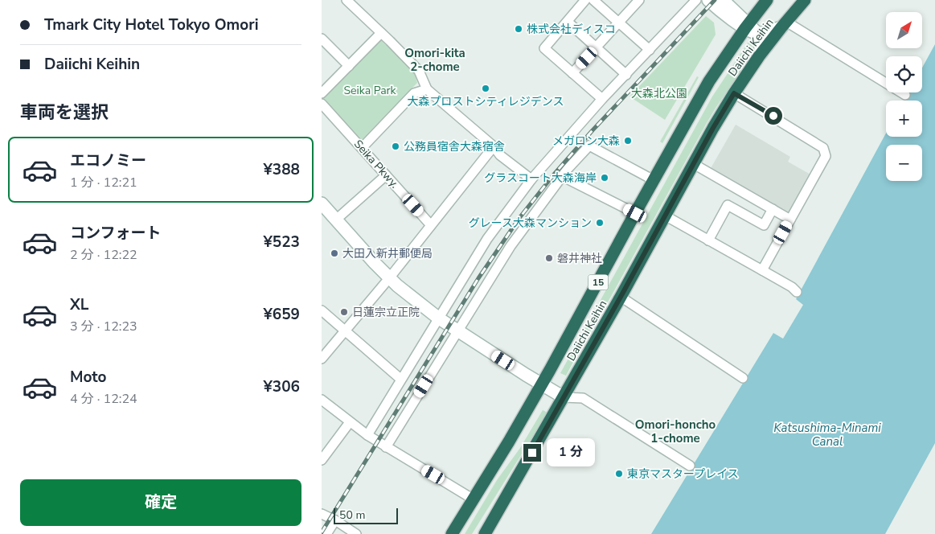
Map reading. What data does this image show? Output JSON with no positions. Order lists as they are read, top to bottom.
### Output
{
  "streets": {
    "highway": ["Daiichi Keihin", "15"],
    "street": ["Seika Pkwy."]
  },
  "districts": ["Omori-kita 2-chome", "Omori-honcho 1-chome"],
  "water": ["Katsushima-Minami Canal"],
  "parks": ["Seika Park", "大森北公園"],
  "places": [
    "株式会社ディスコ",
    "大森プロストシティレジデンス",
    "メガロン大森",
    "公務員宿舎大森宿舎",
    "グラスコート大森海岸",
    "グレース大森マンション",
    "大田入新井郵便局",
    "磐井神社",
    "日蓮宗立正院",
    "東京マスタープレイス"
  ],
  "scale_bar": "50 m",
  "north": "top right",
  "page": {
    "banner": ["Tmark City Hotel Tokyo Omori", "Daiichi Keihin"],
    "map_buttons": ["+", "−"],
    "heading": "車両を選択",
    "list": [
      {
        "name": "エコノミー",
        "note": "1 分 · 12:21",
        "value": "¥388"
      },
      {
        "name": "コンフォート",
        "note": "2 分 · 12:22",
        "value": "¥523"
      },
      {
        "name": "XL",
        "note": "3 分 · 12:23",
        "value": "¥659"
      },
      {
        "name": "Moto",
        "note": "4 分 · 12:24",
        "value": "¥306"
      }
    ],
    "bubble": "1 分",
    "buttons": "確定",
    "scale": "50 m"
  }
}
